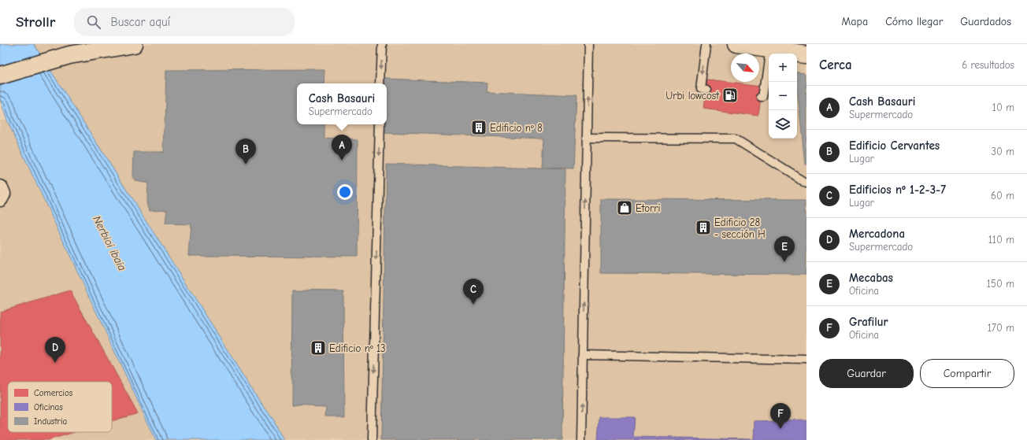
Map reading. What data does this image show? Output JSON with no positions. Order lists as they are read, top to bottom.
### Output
{
  "water": ["Nerbioi ibaia"],
  "places": {
    "fuel station": ["Urbi lowcost"],
    "building": ["Edificio nº 8", "Edificio 28 - sección H", "Edificio nº 13"],
    "shop": ["Etorri"]
  },
  "legend": ["Comercios", "Oficinas", "Industria"],
  "north": "bottom right",
  "page": {
    "header": "Strollr",
    "search": "Buscar aquí",
    "nav": ["Mapa", "Cómo llegar", "Guardados"],
    "heading": ["Cerca", "6 resultados"],
    "map_buttons": ["+", "−"],
    "popup": ["Cash Basauri", "Supermercado"],
    "list": [
      {
        "mark": "A",
        "name": "Cash Basauri",
        "note": "Supermercado",
        "value": "10 m"
      },
      {
        "mark": "B",
        "name": "Edificio Cervantes",
        "note": "Lugar",
        "value": "30 m"
      },
      {
        "mark": "C",
        "name": "Edificios nº 1-2-3-7",
        "note": "Lugar",
        "value": "60 m"
      },
      {
        "mark": "D",
        "name": "Mercadona",
        "note": "Supermercado",
        "value": "110 m"
      },
      {
        "mark": "E",
        "name": "Mecabas",
        "note": "Oficina",
        "value": "150 m"
      },
      {
        "mark": "F",
        "name": "Grafilur",
        "note": "Oficina",
        "value": "170 m"
      }
    ],
    "pins": [
      "A",
      "B",
      "E",
      "C",
      "D",
      "F"
    ],
    "buttons": ["Guardar", "Compartir"]
  }
}
